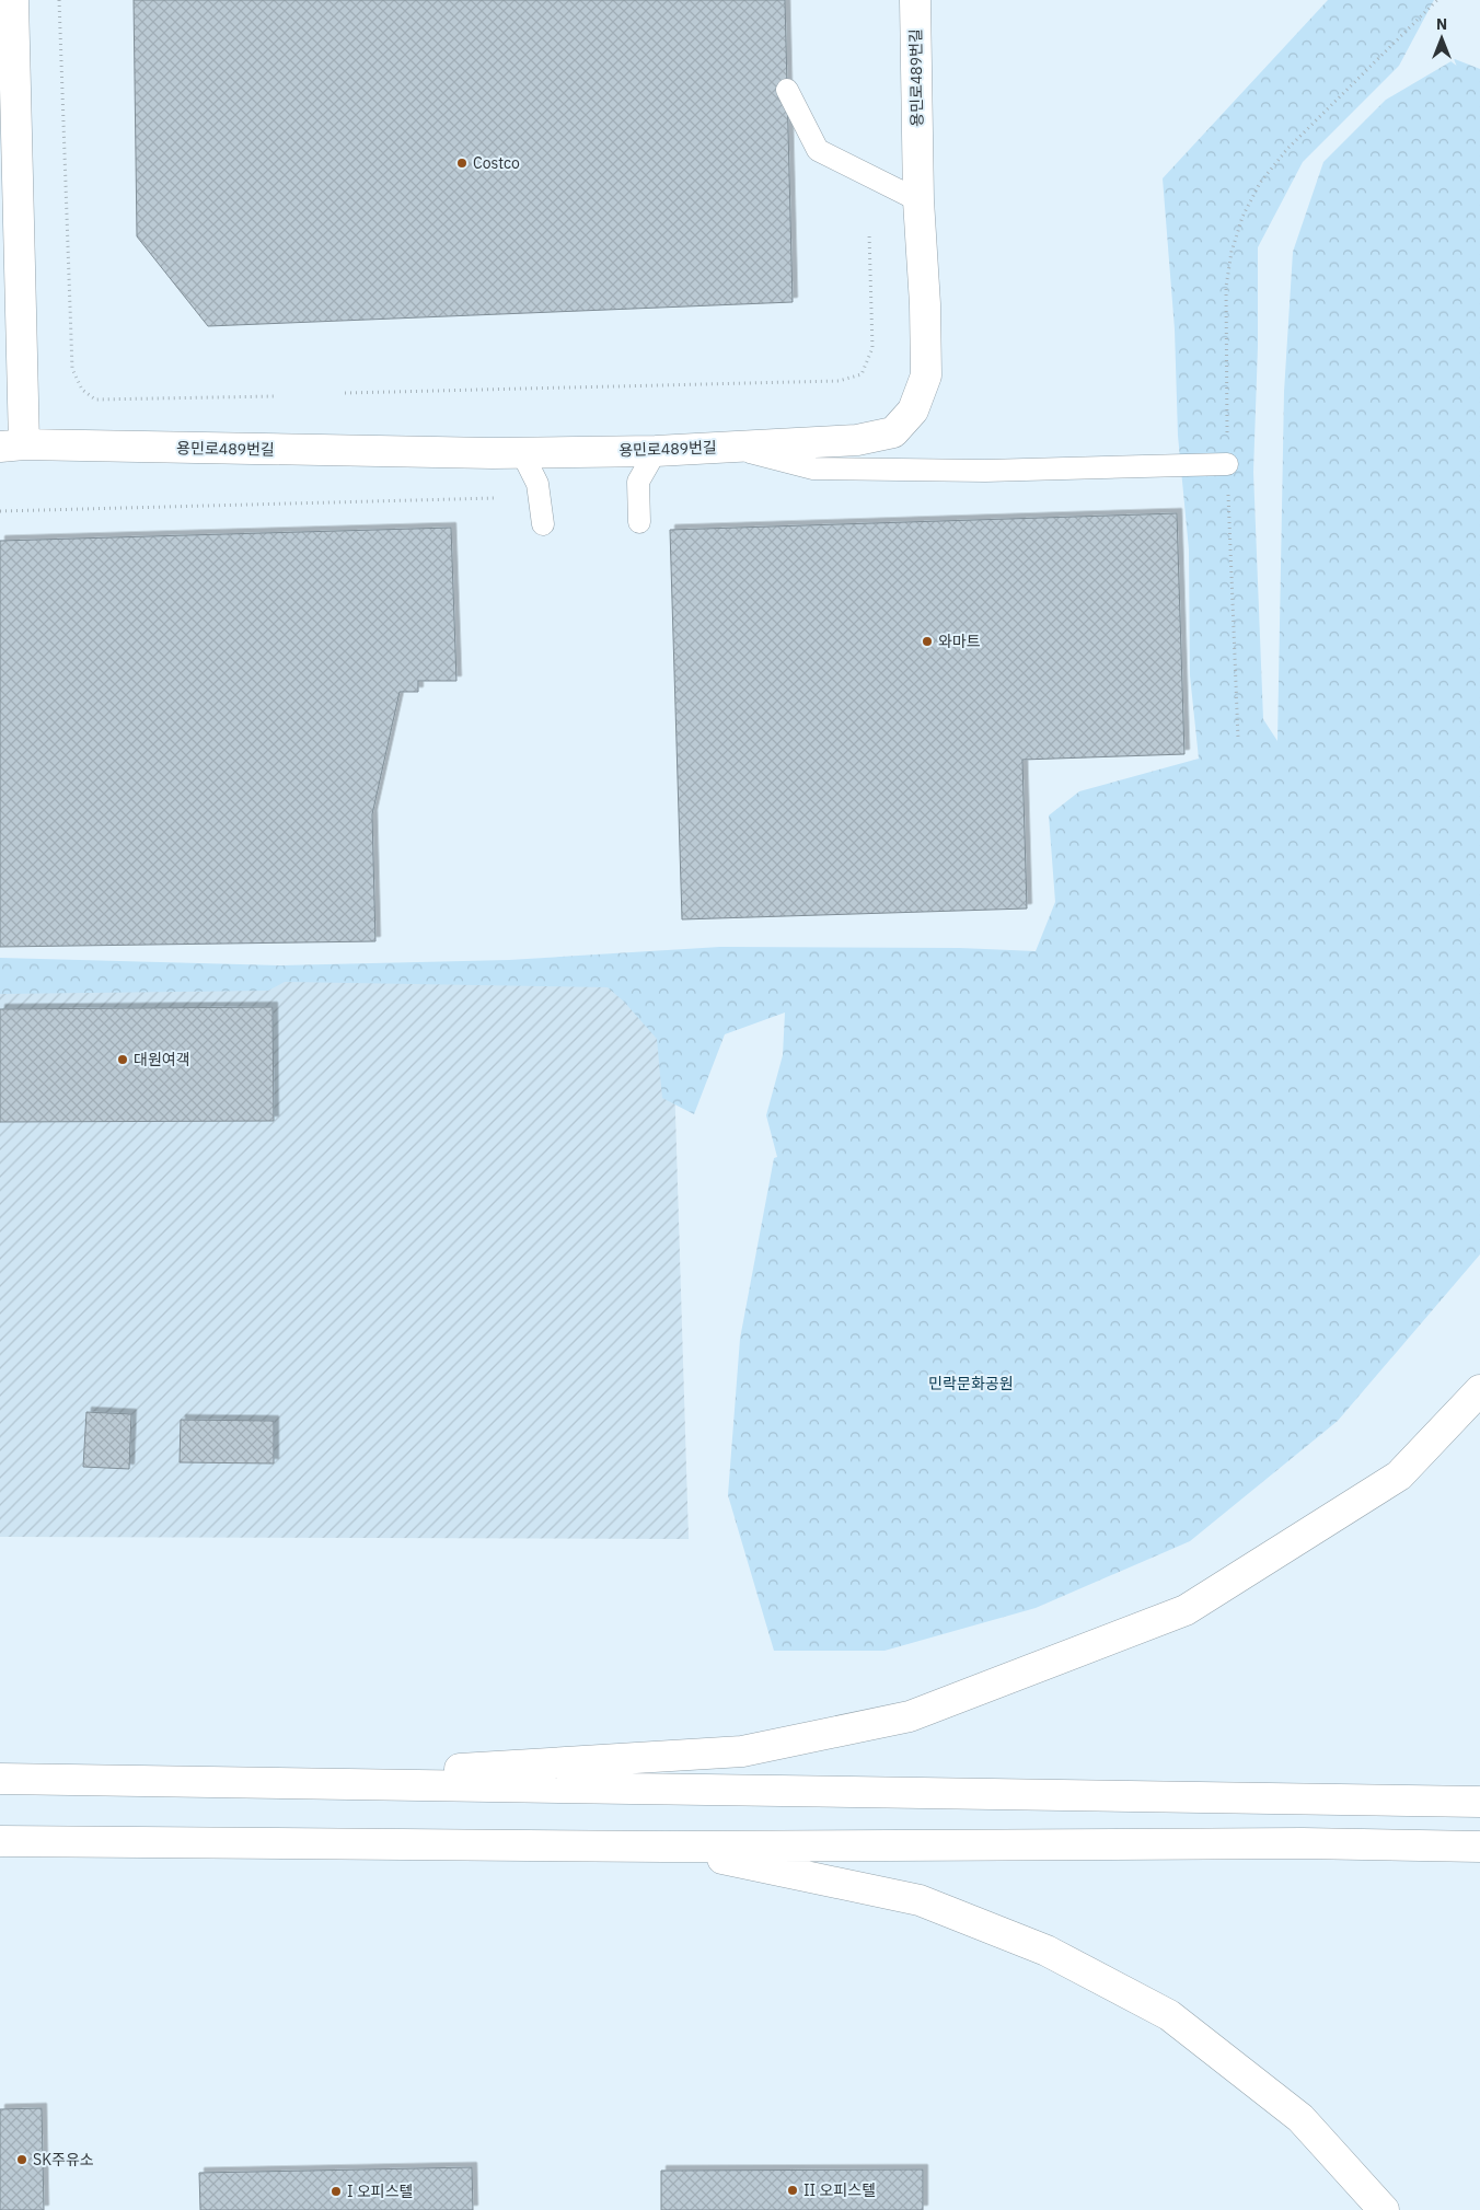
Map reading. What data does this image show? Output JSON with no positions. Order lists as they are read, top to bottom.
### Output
{
  "streets": {
    "main road": ["용민로489번길"]
  },
  "parks": ["민락문화공원"],
  "places": [
    "Costco",
    "와마트",
    "대원여객",
    "SK주유소",
    "II 오피스텔",
    "I 오피스텔"
  ],
  "north": "top"
}
